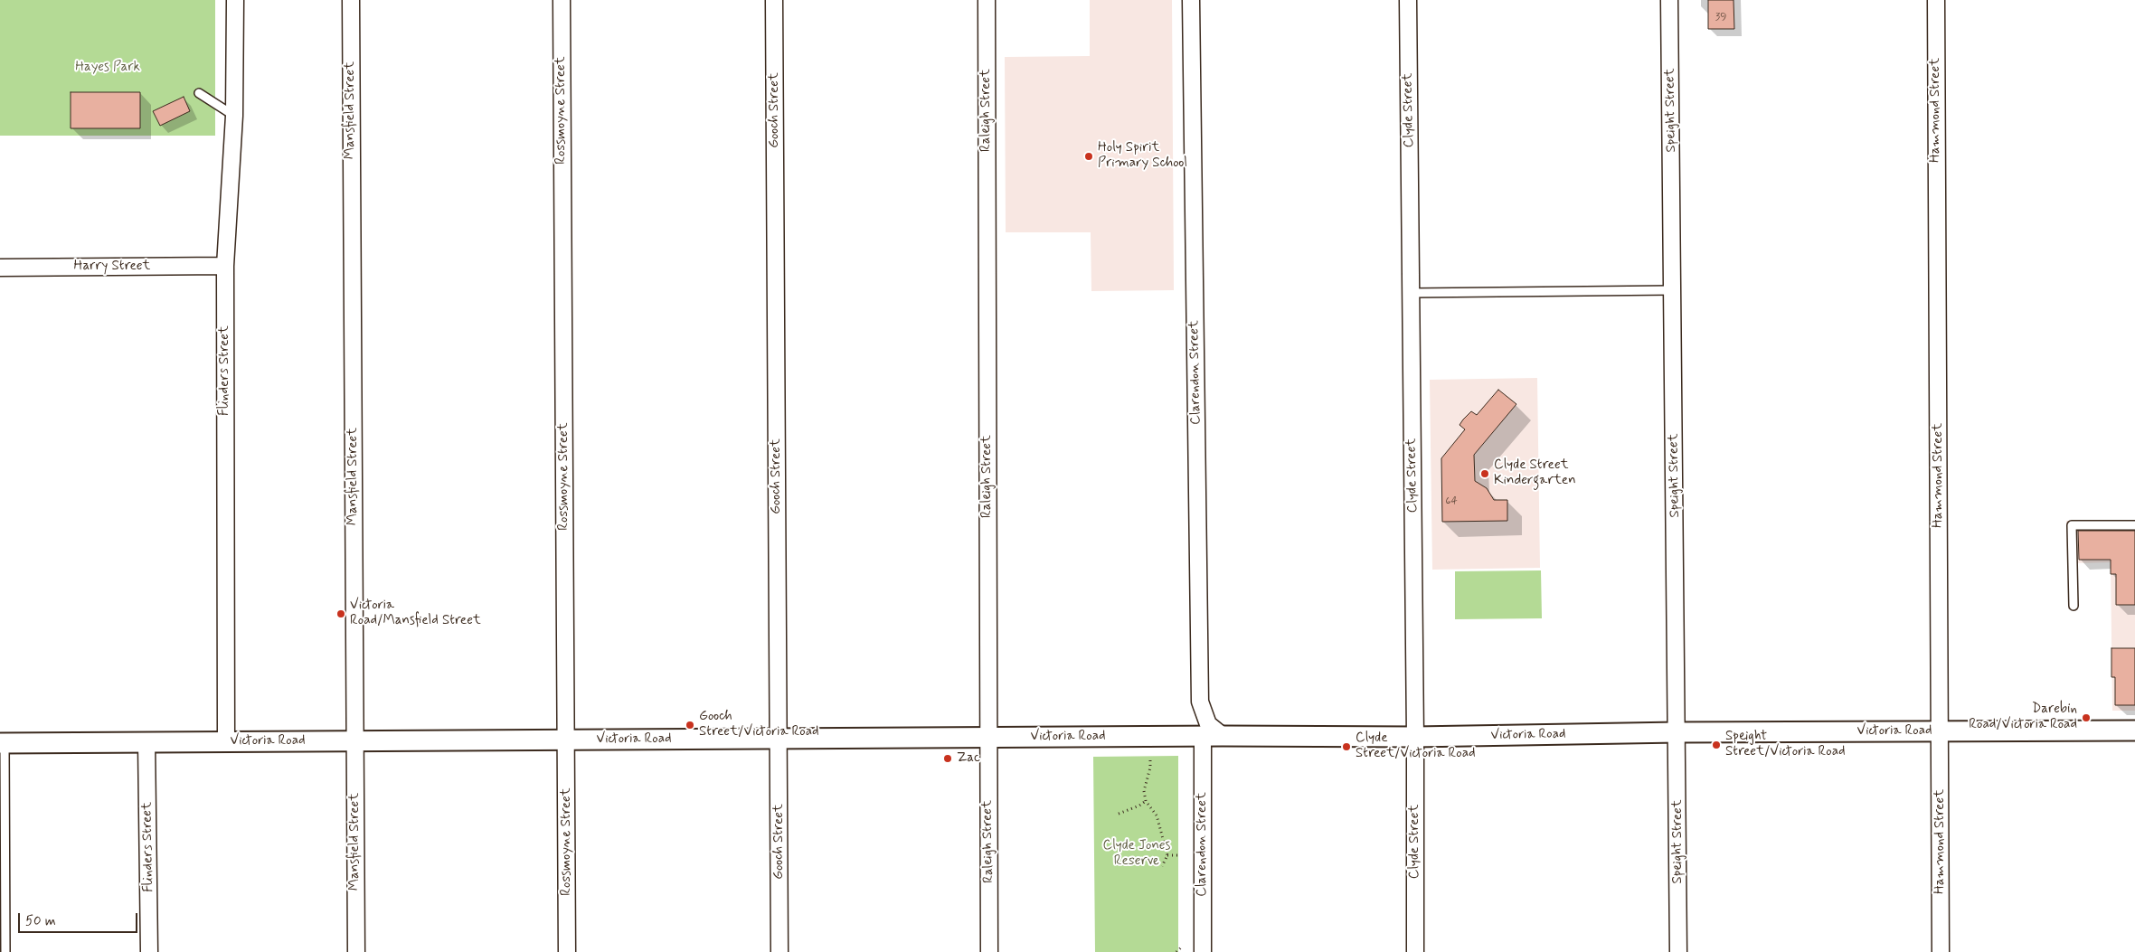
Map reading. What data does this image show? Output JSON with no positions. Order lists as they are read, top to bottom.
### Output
{
  "streets": {
    "street": [
      "Mansfield Street",
      "Rossmoyne Street",
      "Gooch Street",
      "Raleigh Street",
      "Clyde Street",
      "Speight Street",
      "Hammond Street",
      "Harry Street",
      "Flinders Street",
      "Clarendon Street",
      "Victoria Road"
    ]
  },
  "crossings": [
    ["Mansfield Street", "Victoria Road"],
    ["Rossmoyne Street", "Victoria Road"],
    ["Gooch Street", "Victoria Road"],
    ["Raleigh Street", "Victoria Road"],
    ["Clyde Street", "Victoria Road"],
    ["Speight Street", "Victoria Road"],
    ["Hammond Street", "Victoria Road"],
    ["Harry Street", "Flinders Street"],
    ["Flinders Street", "Victoria Road"],
    ["Clarendon Street", "Victoria Road"]
  ],
  "parks": ["Hayes Park", "Clyde Jones Reserve"],
  "places": [
    "Holy Spirit Primary School",
    "Clyde Street Kindergarten",
    "Victoria Road/Mansfield Street",
    "Darebin Road/Victoria Road",
    "Gooch Street/Victoria Road",
    "Speight Street/Victoria Road",
    "Clyde Street/Victoria Road",
    "Zac"
  ],
  "house_numbers": ["39", "64"],
  "scale_bar": "50 m"
}
